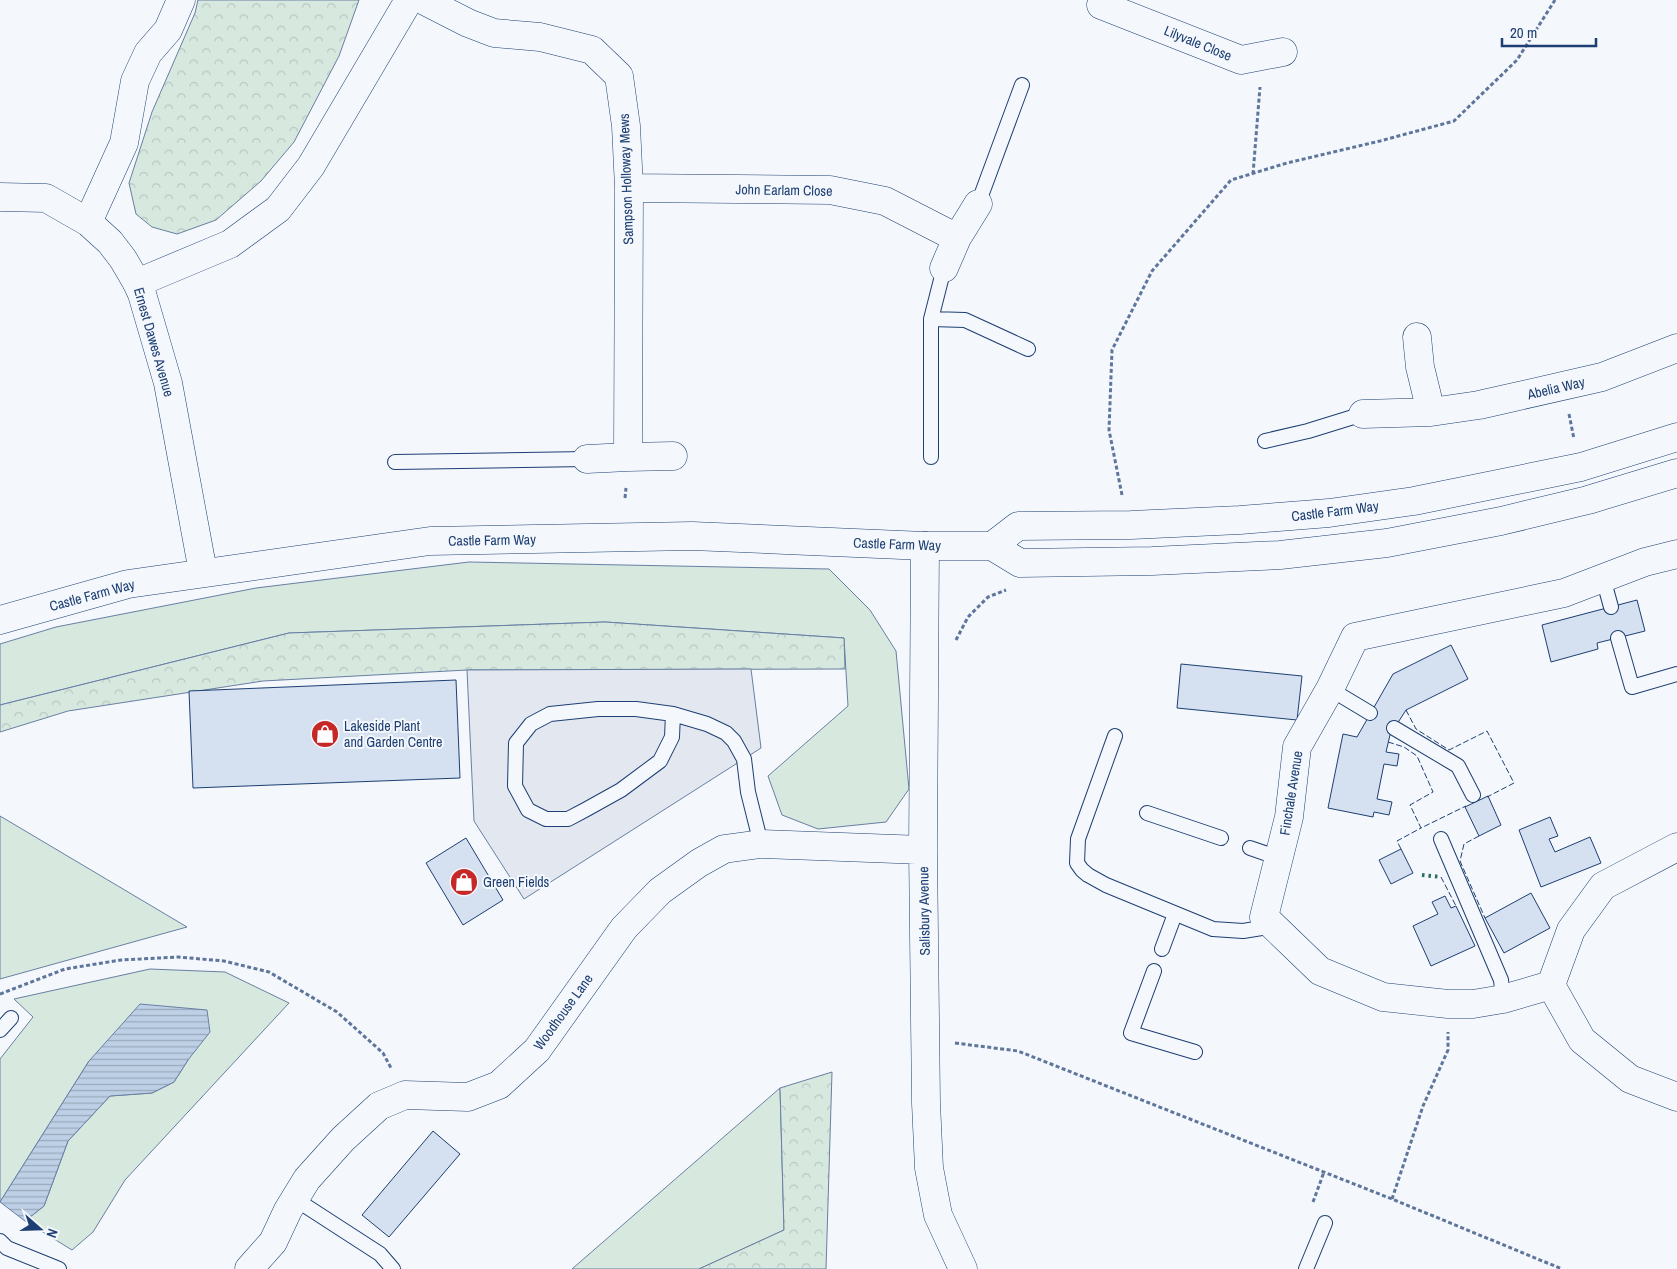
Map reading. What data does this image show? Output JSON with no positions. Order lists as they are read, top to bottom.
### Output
{
  "streets": {
    "street": [
      "Lilyvale Close",
      "Sampson Holloway Mews",
      "John Earlam Close",
      "Ernest Dawes Avenue",
      "Abelia Way",
      "Castle Farm Way",
      "Finchale Avenue",
      "Salisbury Avenue",
      "Woodhouse Lane"
    ]
  },
  "crossings": [
    ["Sampson Holloway Mews", "John Earlam Close"],
    ["Ernest Dawes Avenue", "Castle Farm Way"],
    ["Castle Farm Way", "Salisbury Avenue"],
    ["Salisbury Avenue", "Woodhouse Lane"]
  ],
  "places": {
    "shop": ["Lakeside Plant and Garden Centre", "Green Fields"]
  },
  "scale_bar": "20 m",
  "north": "right"
}
